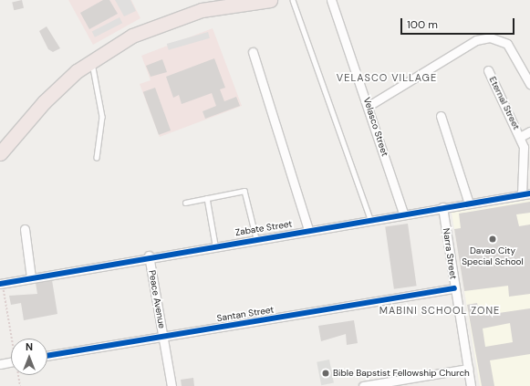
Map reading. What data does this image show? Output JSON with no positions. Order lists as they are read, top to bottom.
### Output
{
  "streets": {
    "street": [
      "Eternal Street",
      "Velasco Street",
      "Zabate Street",
      "Narra Street",
      "Peace Avenue",
      "Santan Street"
    ]
  },
  "crossings": [
    ["Eternal Street", "Zabate Street"],
    ["Velasco Street", "Zabate Street"],
    ["Zabate Street", "Narra Street"],
    ["Zabate Street", "Peace Avenue"],
    ["Narra Street", "Santan Street"],
    ["Peace Avenue", "Santan Street"]
  ],
  "districts": ["VELASCO VILLAGE", "MABINI SCHOOL ZONE"],
  "places": ["Davao City Special School", "Bible Bapstist Fellowship Church"],
  "scale_bar": "100 m",
  "north": "top"
}
